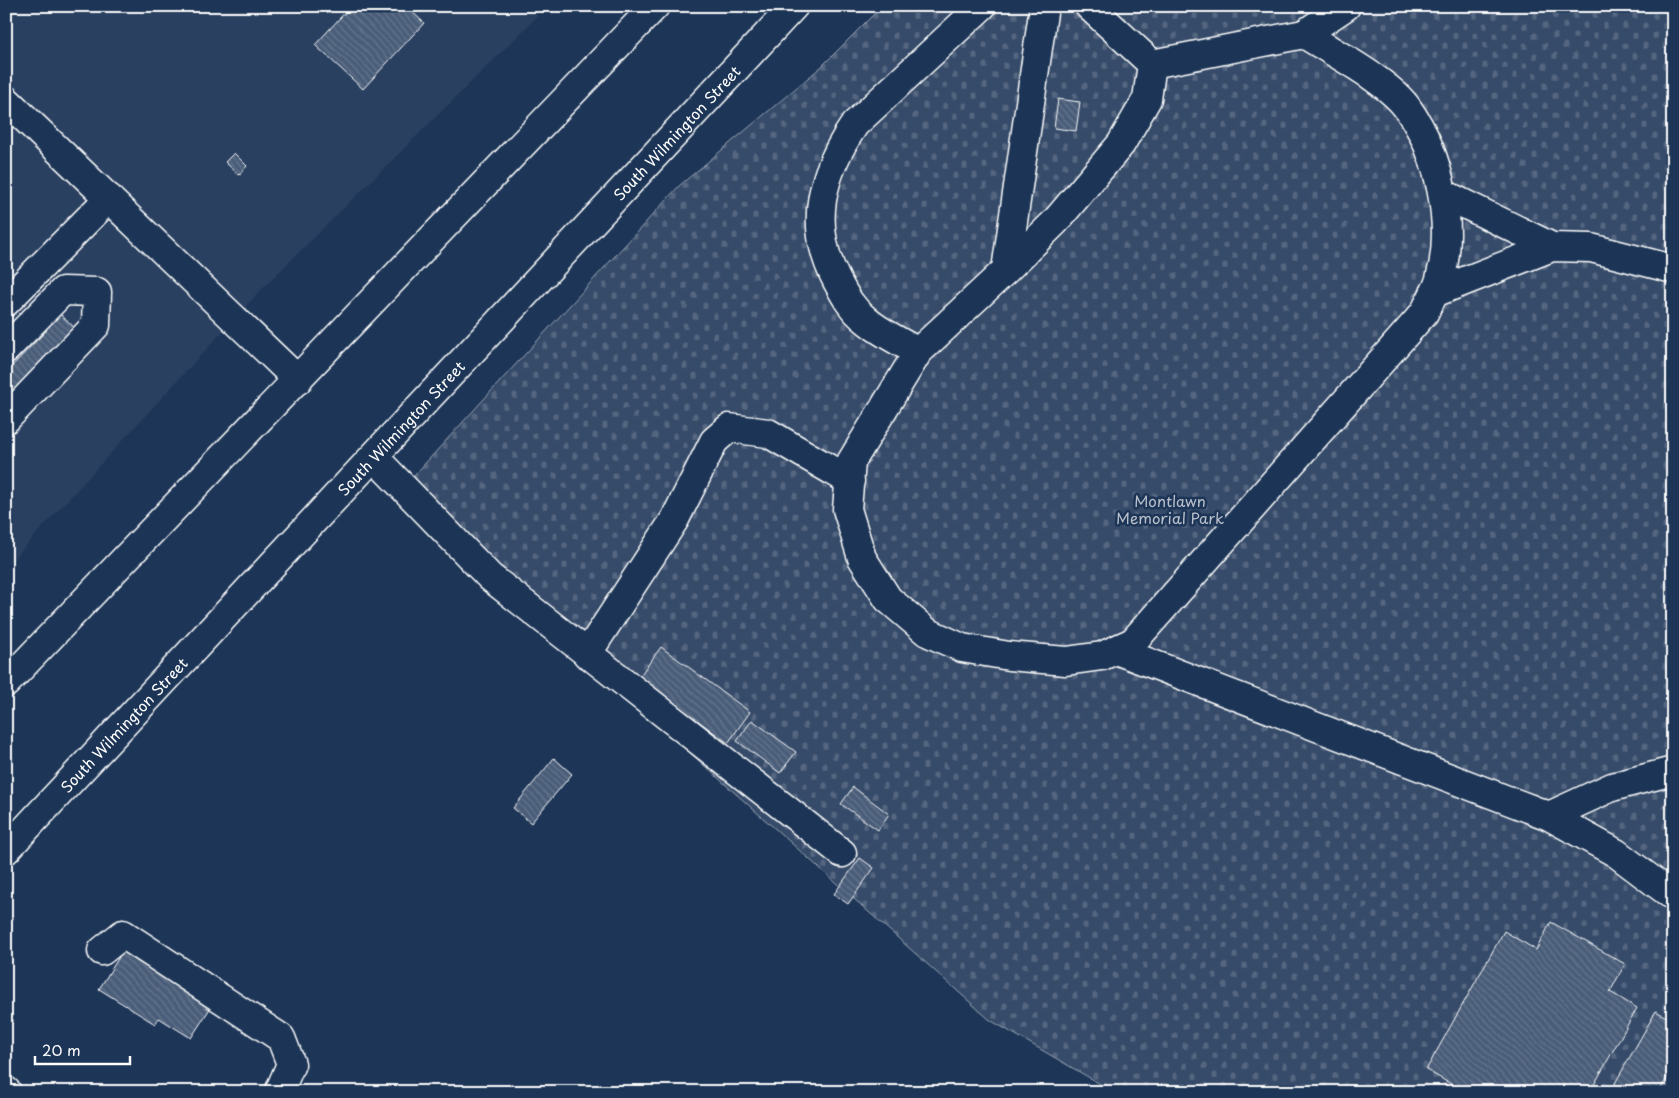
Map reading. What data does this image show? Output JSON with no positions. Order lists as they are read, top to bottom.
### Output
{
  "streets": {
    "main road": ["South Wilmington Street"]
  },
  "parks": ["Montlawn Memorial Park"],
  "scale_bar": "20 m"
}
